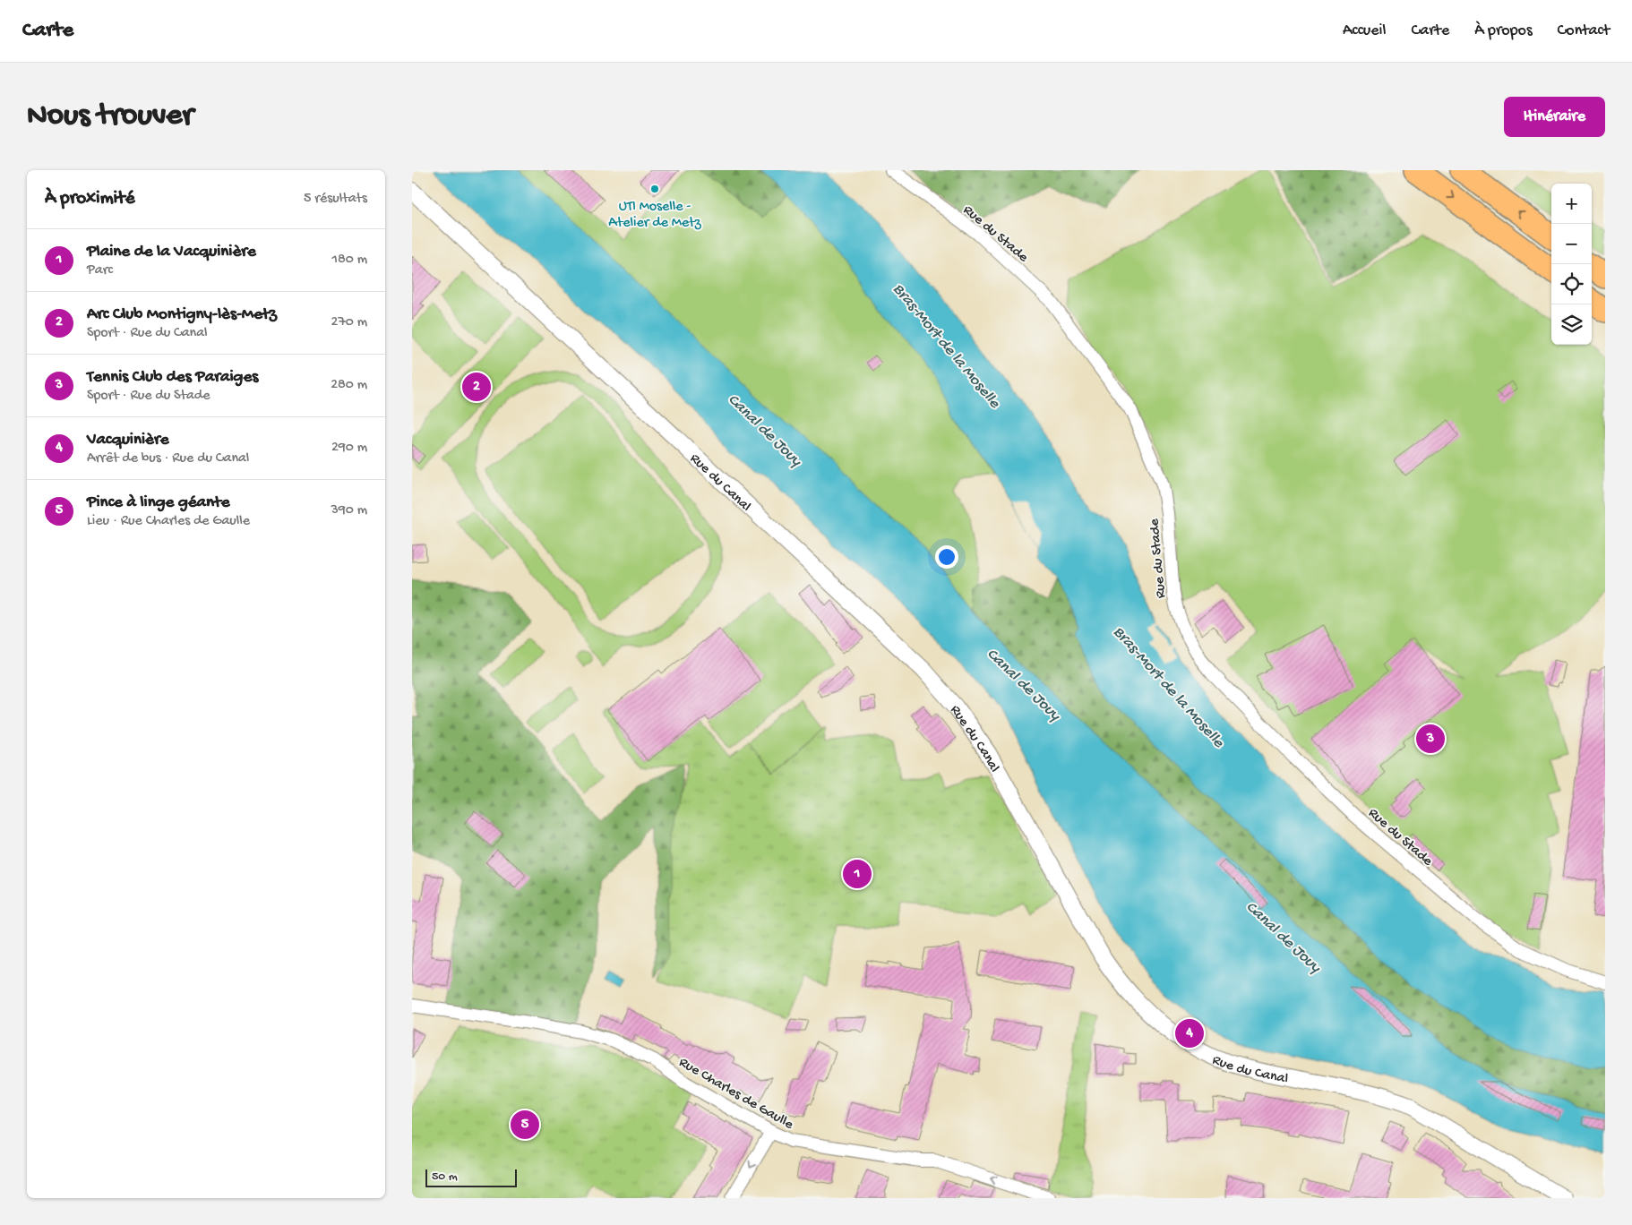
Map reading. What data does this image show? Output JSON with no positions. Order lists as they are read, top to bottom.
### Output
{
  "streets": {
    "street": ["Rue du Stade", "Rue du Canal", "Rue Charles de Gaulle"]
  },
  "one_way": ["Rue Charles de Gaulle"],
  "water": ["Bras-Mort de la Moselle", "Canal de Jouy"],
  "places": ["UTI Moselle - Atelier de Metz"],
  "scale_bar": "50 m",
  "page": {
    "header": "Carte",
    "nav": [
      "Accueil",
      "Carte",
      "À propos",
      "Contact"
    ],
    "buttons": "Itinéraire",
    "title": "Nous trouver",
    "heading": ["À proximité", "5 résultats"],
    "map_buttons": ["+", "−"],
    "list": [
      {
        "mark": "1",
        "name": "Plaine de la Vacquinière",
        "note": "Parc",
        "value": "180 m"
      },
      {
        "mark": "2",
        "name": "Arc Club Montigny-lès-Metz",
        "note": "Sport · Rue du Canal",
        "value": "270 m"
      },
      {
        "mark": "3",
        "name": "Tennis Club des Paraiges",
        "note": "Sport · Rue du Stade",
        "value": "280 m"
      },
      {
        "mark": "4",
        "name": "Vacquinière",
        "note": "Arrêt de bus · Rue du Canal",
        "value": "290 m"
      },
      {
        "mark": "5",
        "name": "Pince à linge géante",
        "note": "Lieu · Rue Charles de Gaulle",
        "value": "390 m"
      }
    ],
    "pins": [
      "2",
      "3",
      "1",
      "4",
      "5"
    ],
    "scale": "50 m"
  }
}
